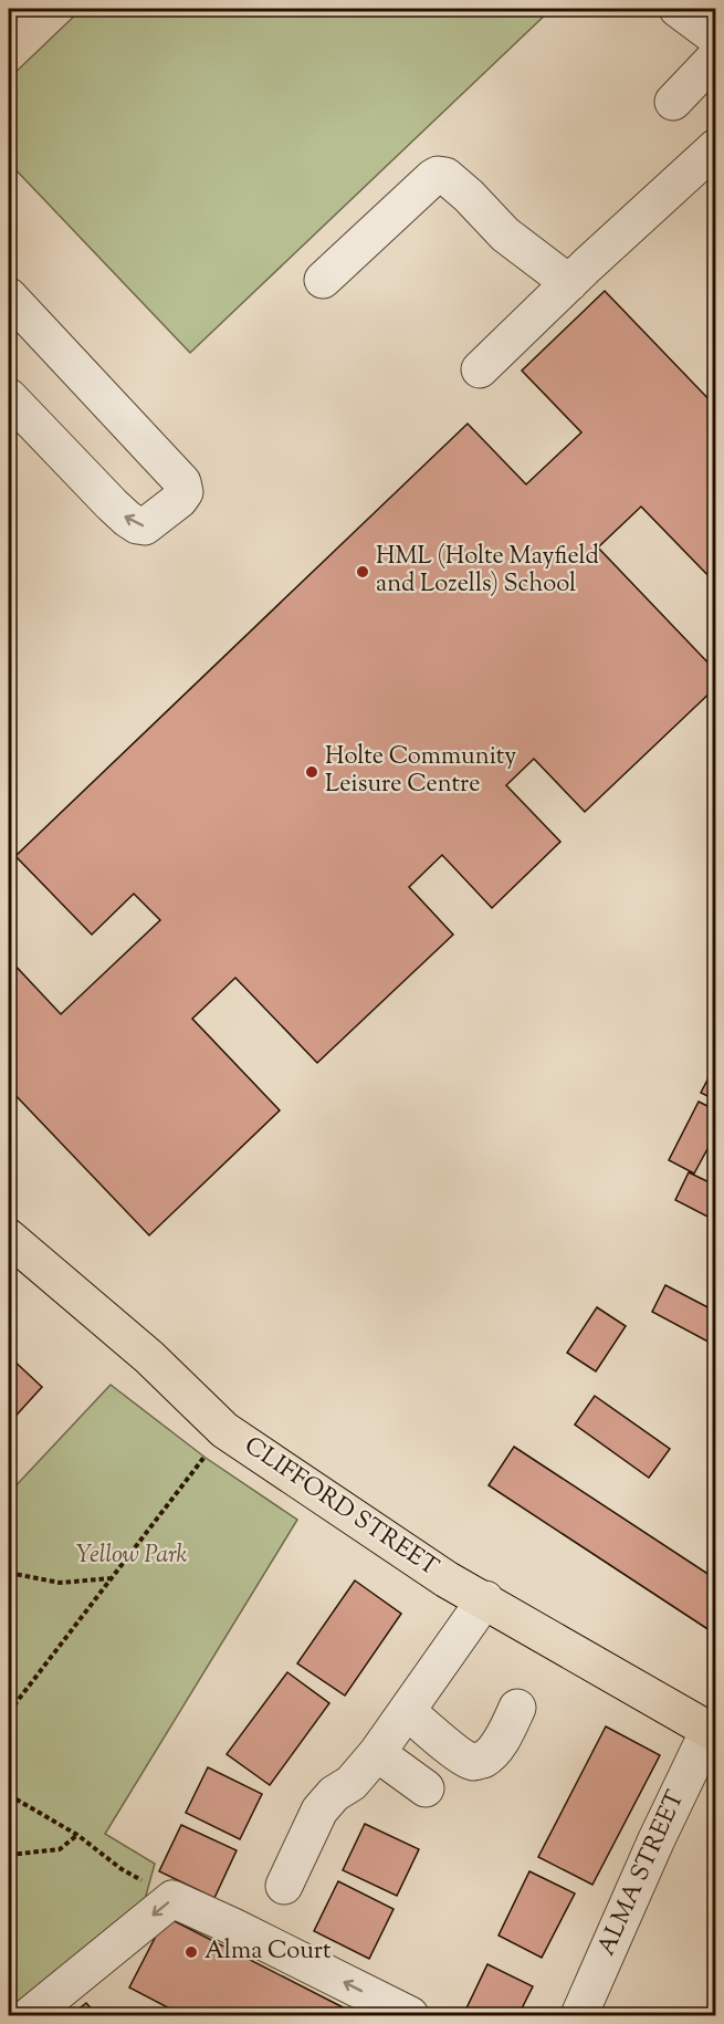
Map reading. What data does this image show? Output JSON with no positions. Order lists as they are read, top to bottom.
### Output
{
  "streets": {
    "main road": ["CLIFFORD STREET"],
    "street": ["ALMA STREET"]
  },
  "crossings": [
    ["CLIFFORD STREET", "ALMA STREET"]
  ],
  "parks": ["Yellow Park"],
  "places": ["HML (Holte Mayfield and Lozells) School", "Holte Community Leisure Centre", "Alma Court"]
}
